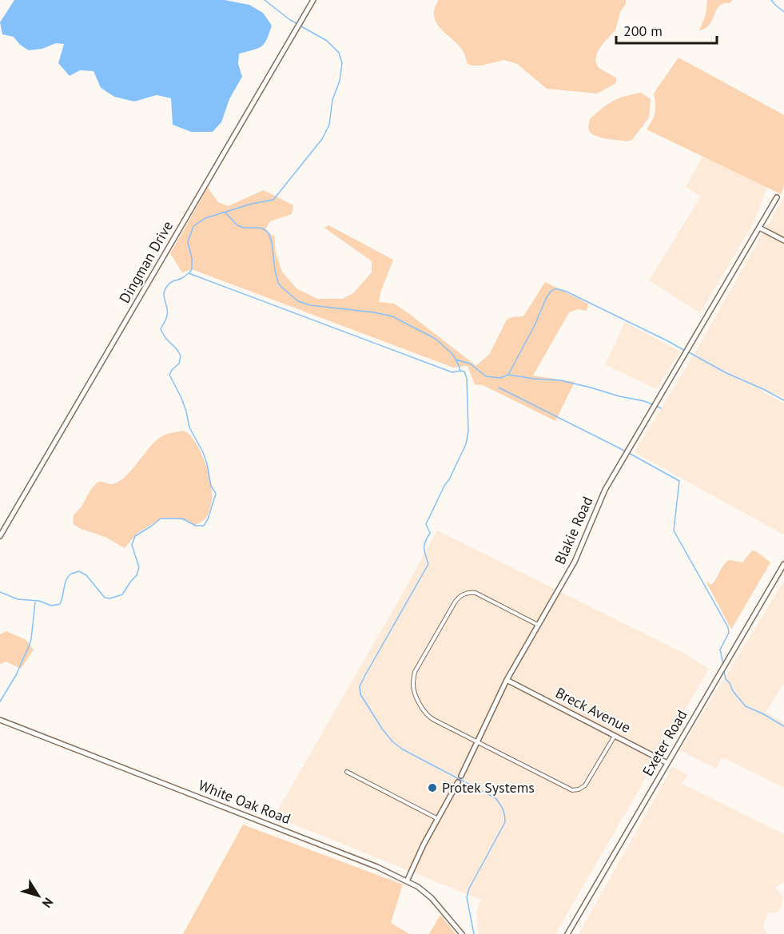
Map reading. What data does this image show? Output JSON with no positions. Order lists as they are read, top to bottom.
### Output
{
  "streets": {
    "street": [
      "Dingman Drive",
      "Blakie Road",
      "Breck Avenue",
      "Exeter Road",
      "White Oak Road"
    ]
  },
  "crossings": [
    ["Blakie Road", "Breck Avenue"],
    ["Blakie Road", "White Oak Road"],
    ["Breck Avenue", "Exeter Road"]
  ],
  "places": ["Protek Systems"],
  "scale_bar": "200 m",
  "north": "bottom right"
}
